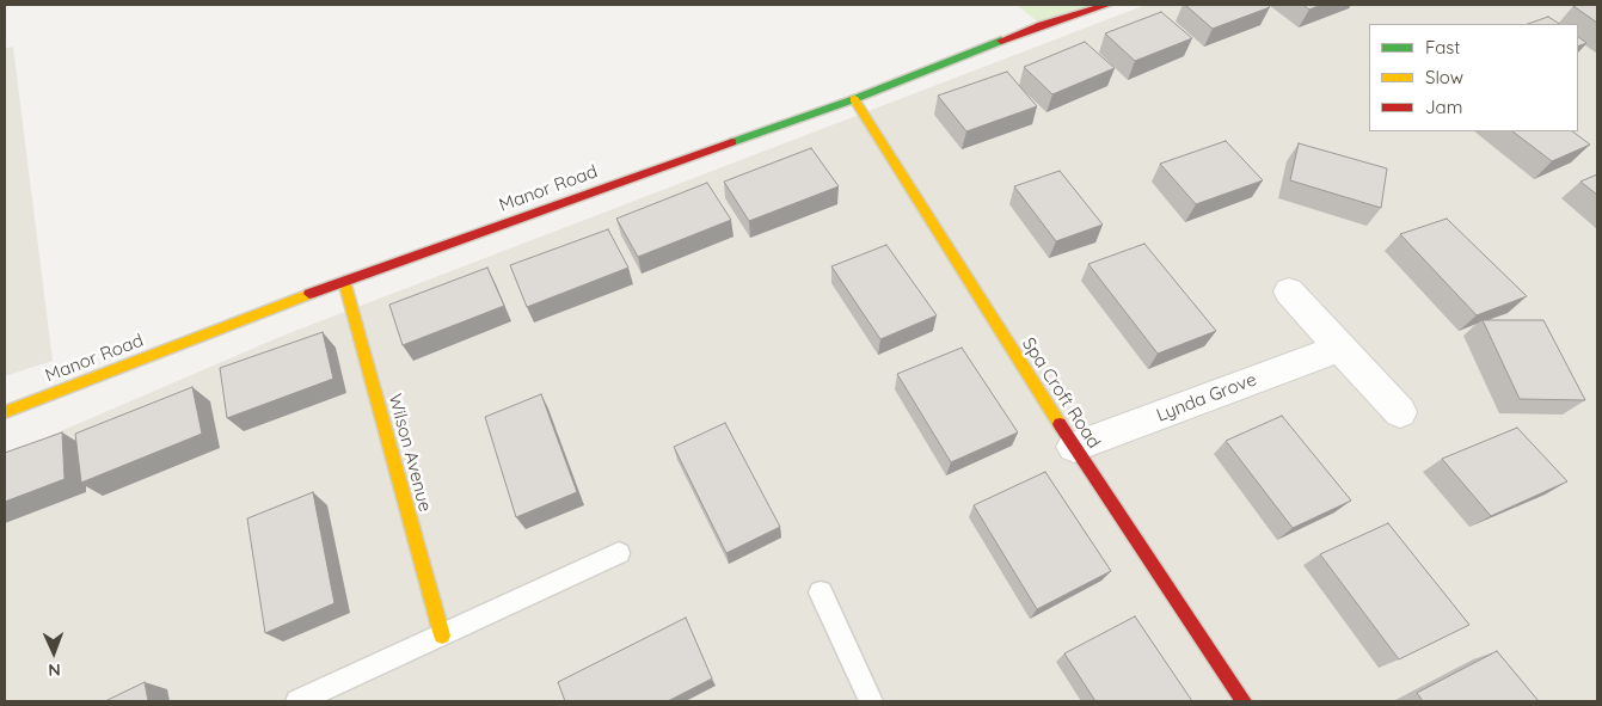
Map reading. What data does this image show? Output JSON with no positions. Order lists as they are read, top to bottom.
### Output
{
  "streets": {
    "street": [
      "Manor Road",
      "Spa Croft Road",
      "Lynda Grove",
      "Wilson Avenue"
    ]
  },
  "crossings": [
    ["Manor Road", "Spa Croft Road"],
    ["Manor Road", "Wilson Avenue"],
    ["Spa Croft Road", "Lynda Grove"]
  ],
  "legend": ["Fast", "Slow", "Jam"],
  "north": "bottom"
}
